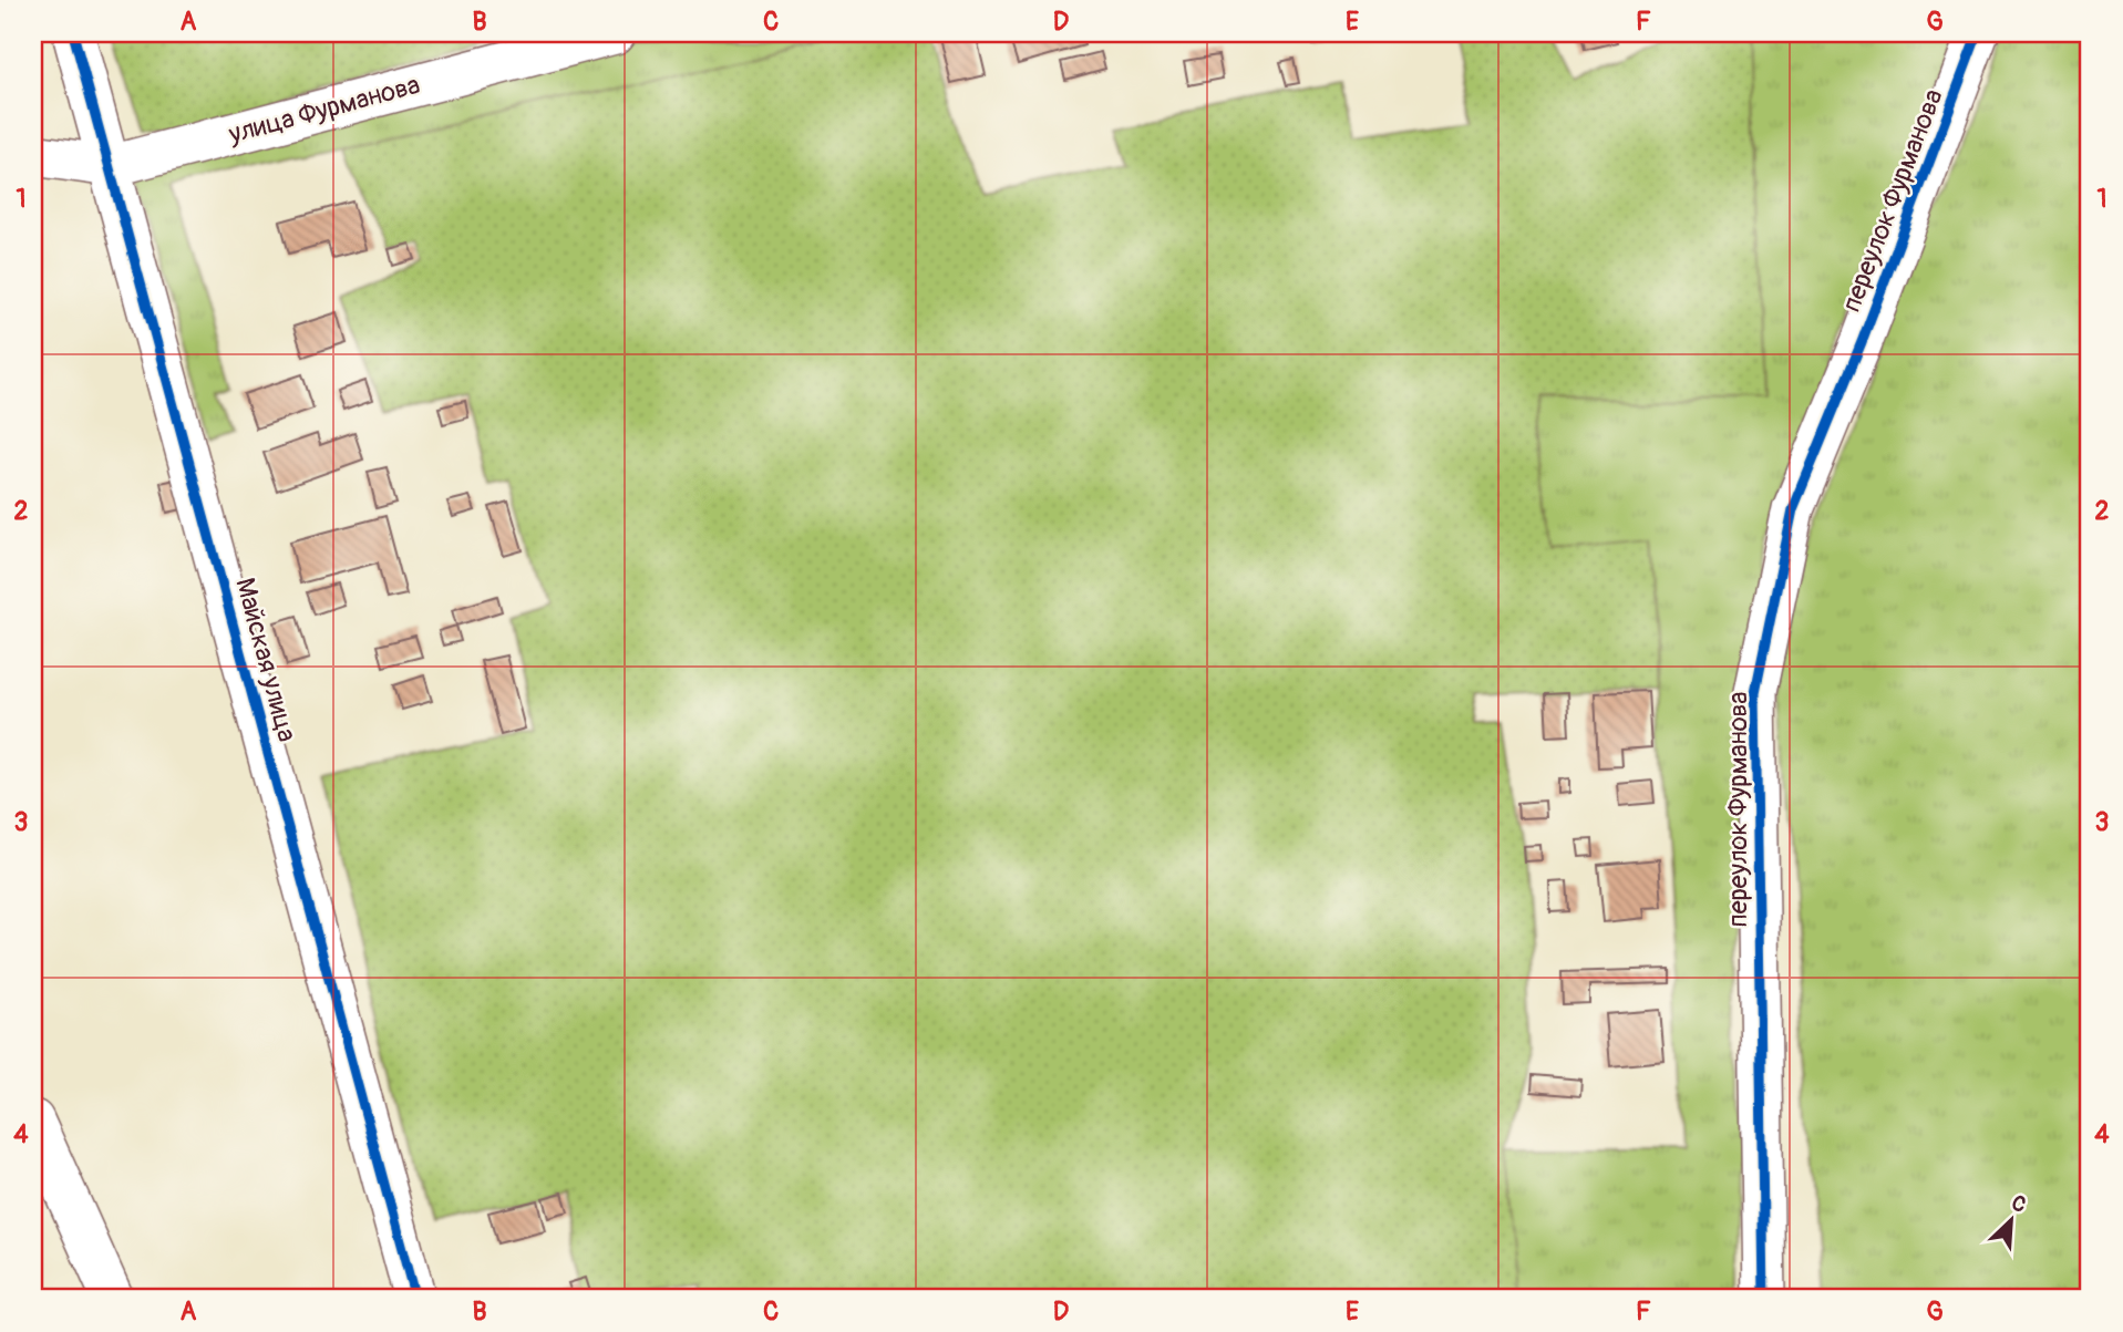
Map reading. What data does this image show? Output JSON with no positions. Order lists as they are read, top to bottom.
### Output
{
  "streets": {
    "street": ["улица Фурманова", "переулок Фурманова", "Майская улица"]
  },
  "crossings": [
    ["улица Фурманова", "Майская улица"]
  ],
  "north": "top right",
  "grid": {
    "columns": [
      "A",
      "B",
      "C",
      "D",
      "E",
      "F",
      "G"
    ],
    "rows": [
      "1",
      "2",
      "3",
      "4"
    ]
  }
}
